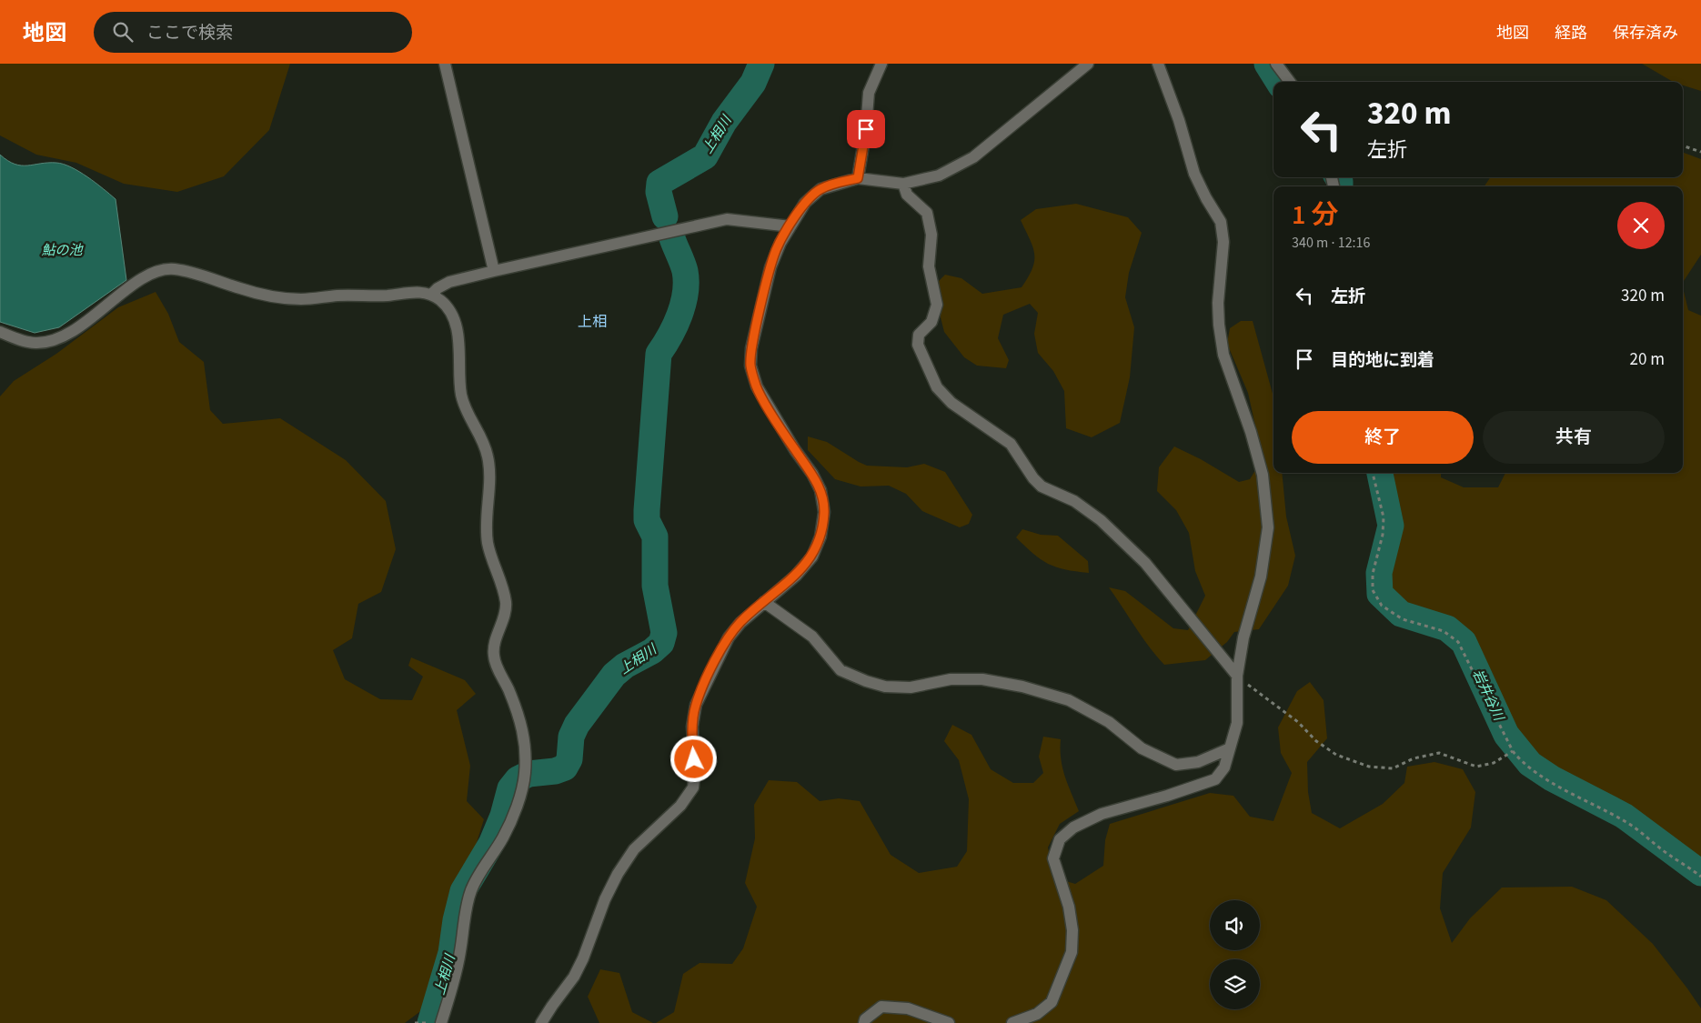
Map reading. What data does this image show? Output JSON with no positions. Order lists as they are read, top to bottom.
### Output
{
  "districts": ["上相"],
  "water": ["上相川", "鮎の池", "岩井谷川"],
  "page": {
    "header": "地図",
    "search": "ここで検索",
    "nav": ["地図", "経路", "保存済み"],
    "turn": ["320 m", "左折"],
    "heading": ["1 分", "340 m · 12:16"],
    "list": [
      {
        "name": "左折",
        "value": "320 m"
      },
      {
        "name": "目的地に到着",
        "value": "20 m"
      }
    ],
    "buttons": ["終了", "共有"]
  }
}
